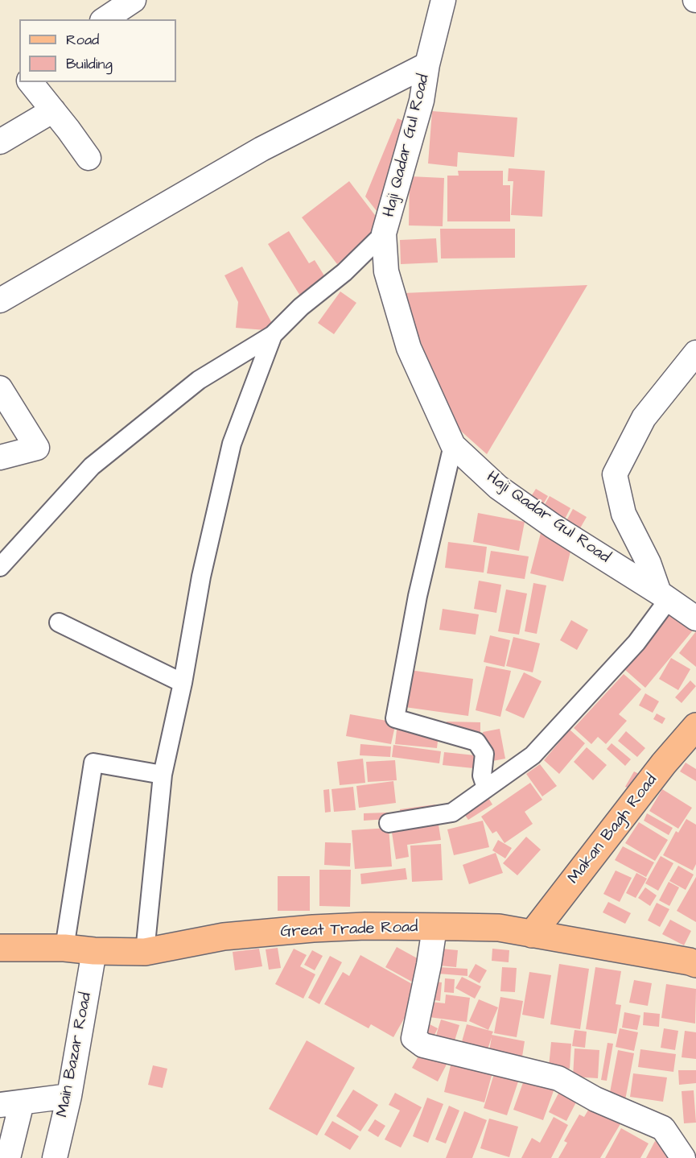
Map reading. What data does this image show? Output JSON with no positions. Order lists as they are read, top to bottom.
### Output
{
  "streets": {
    "main road": ["Makan Bagh Road", "Great Trade Road"],
    "street": ["Haji Qadar Gul Road", "Main Bazar Road"]
  },
  "crossings": [
    ["Makan Bagh Road", "Great Trade Road"],
    ["Great Trade Road", "Main Bazar Road"]
  ],
  "legend": ["Road", "Building"]
}
